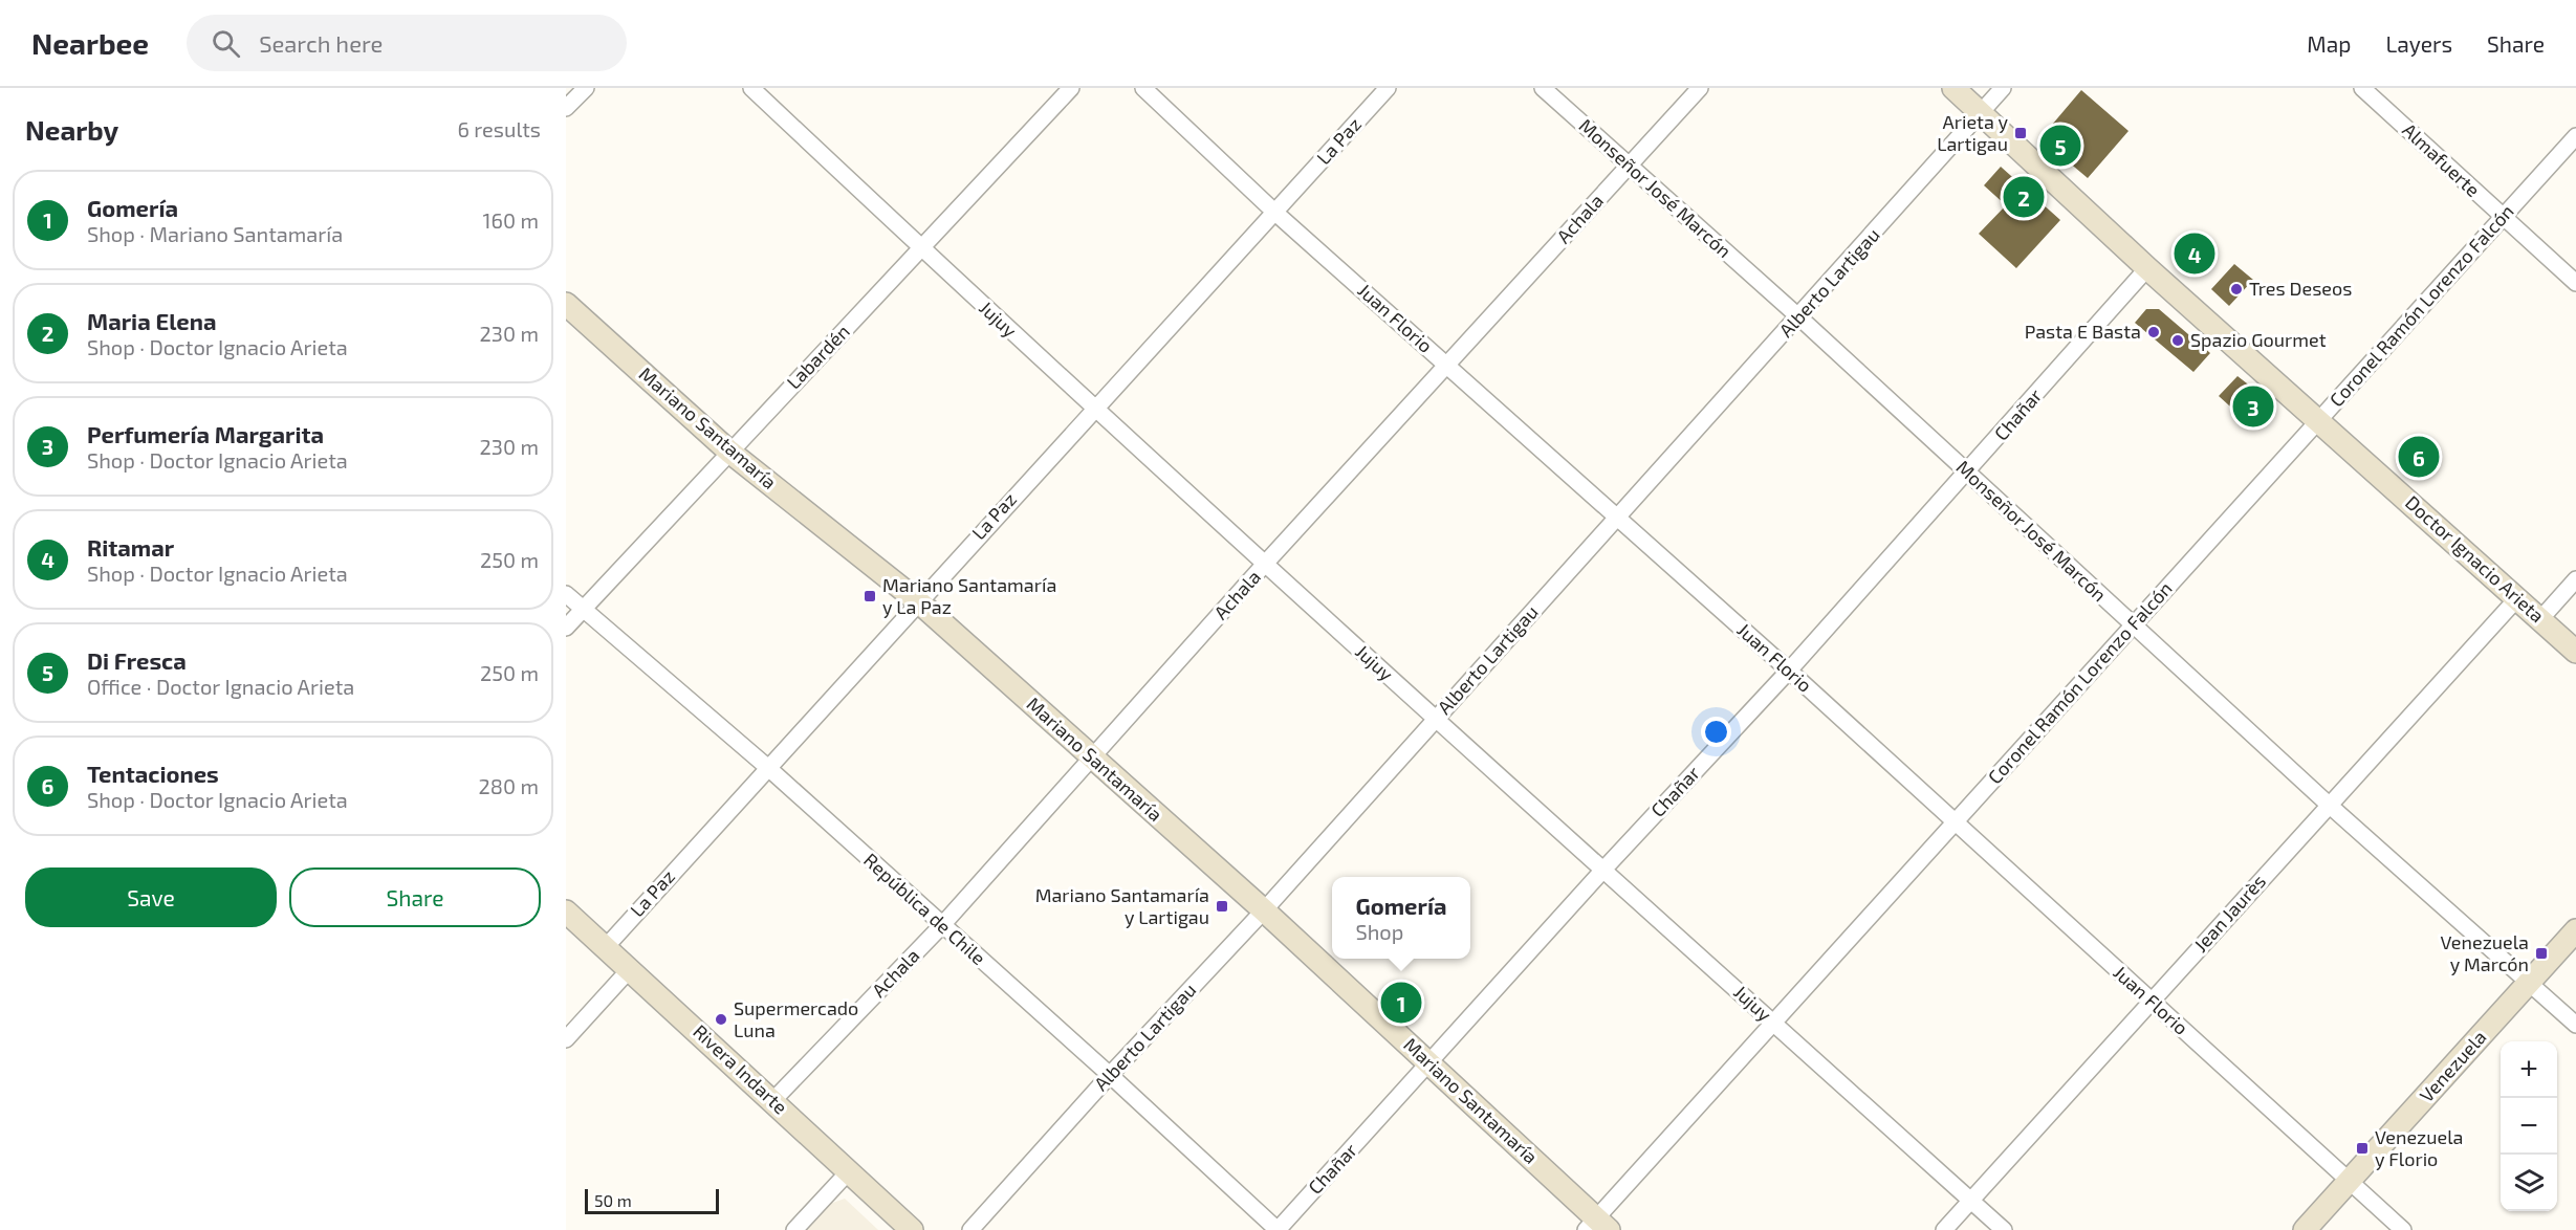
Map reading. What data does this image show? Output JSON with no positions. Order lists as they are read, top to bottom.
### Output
{
  "streets": {
    "street": [
      "La Paz",
      "Almafuerte",
      "Monseñor José Marcón",
      "Achala",
      "Alberto Lartigau",
      "Coronel Ramón Lorenzo Falcón",
      "Juan Florio",
      "Jujuy",
      "Labardén",
      "Chañar",
      "Mariano Santamaría",
      "Doctor Ignacio Arieta",
      "República de Chile",
      "Jean Jaurès",
      "Venezuela",
      "Rivera Indarte"
    ]
  },
  "crossings": [
    ["La Paz", "Juan Florio"],
    ["La Paz", "Jujuy"],
    ["La Paz", "Mariano Santamaría"],
    ["La Paz", "República de Chile"],
    ["La Paz", "Rivera Indarte"],
    ["Almafuerte", "Coronel Ramón Lorenzo Falcón"],
    ["Monseñor José Marcón", "Achala"],
    ["Monseñor José Marcón", "Alberto Lartigau"],
    ["Monseñor José Marcón", "Coronel Ramón Lorenzo Falcón"],
    ["Monseñor José Marcón", "Chañar"],
    ["Monseñor José Marcón", "Jean Jaurès"],
    ["Monseñor José Marcón", "Venezuela"],
    ["Achala", "Juan Florio"],
    ["Achala", "Jujuy"],
    ["Achala", "Mariano Santamaría"],
    ["Achala", "República de Chile"],
    ["Achala", "Rivera Indarte"],
    ["Alberto Lartigau", "Juan Florio"],
    ["Alberto Lartigau", "Jujuy"],
    ["Alberto Lartigau", "Mariano Santamaría"],
    ["Alberto Lartigau", "Doctor Ignacio Arieta"],
    ["Alberto Lartigau", "República de Chile"],
    ["Coronel Ramón Lorenzo Falcón", "Juan Florio"],
    ["Coronel Ramón Lorenzo Falcón", "Jujuy"],
    ["Coronel Ramón Lorenzo Falcón", "Mariano Santamaría"],
    ["Coronel Ramón Lorenzo Falcón", "Doctor Ignacio Arieta"],
    ["Juan Florio", "Chañar"],
    ["Juan Florio", "Jean Jaurès"],
    ["Juan Florio", "Venezuela"],
    ["Jujuy", "Labardén"],
    ["Jujuy", "Chañar"],
    ["Jujuy", "Jean Jaurès"],
    ["Labardén", "Mariano Santamaría"],
    ["Labardén", "República de Chile"],
    ["Chañar", "Mariano Santamaría"],
    ["Chañar", "Doctor Ignacio Arieta"],
    ["Chañar", "República de Chile"],
    ["Doctor Ignacio Arieta", "Jean Jaurès"]
  ],
  "places": {
    "transit": [
      "Arieta y Lartigau",
      "Mariano Santamaría y La Paz",
      "Mariano Santamaría y Lartigau",
      "Venezuela y Marcón",
      "Venezuela y Florio"
    ],
    "other": [
      "Tres Deseos",
      "Pasta E Basta",
      "Spazio Gourmet",
      "Supermercado Luna"
    ]
  },
  "scale_bar": "50 m",
  "page": {
    "header": "Nearbee",
    "search": "Search here",
    "nav": ["Map", "Layers", "Share"],
    "heading": ["Nearby", "6 results"],
    "pins": [
      "5",
      "2",
      "4",
      "3",
      "6",
      "1"
    ],
    "list": [
      {
        "mark": "1",
        "name": "Gomería",
        "note": "Shop · Mariano Santamaría",
        "value": "160 m"
      },
      {
        "mark": "2",
        "name": "Maria Elena",
        "note": "Shop · Doctor Ignacio Arieta",
        "value": "230 m"
      },
      {
        "mark": "3",
        "name": "Perfumería Margarita",
        "note": "Shop · Doctor Ignacio Arieta",
        "value": "230 m"
      },
      {
        "mark": "4",
        "name": "Ritamar",
        "note": "Shop · Doctor Ignacio Arieta",
        "value": "250 m"
      },
      {
        "mark": "5",
        "name": "Di Fresca",
        "note": "Office · Doctor Ignacio Arieta",
        "value": "250 m"
      },
      {
        "mark": "6",
        "name": "Tentaciones",
        "note": "Shop · Doctor Ignacio Arieta",
        "value": "280 m"
      }
    ],
    "buttons": ["Save", "Share"],
    "popup": ["Gomería", "Shop"],
    "map_buttons": ["+", "−"],
    "scale": "50 m"
  }
}
